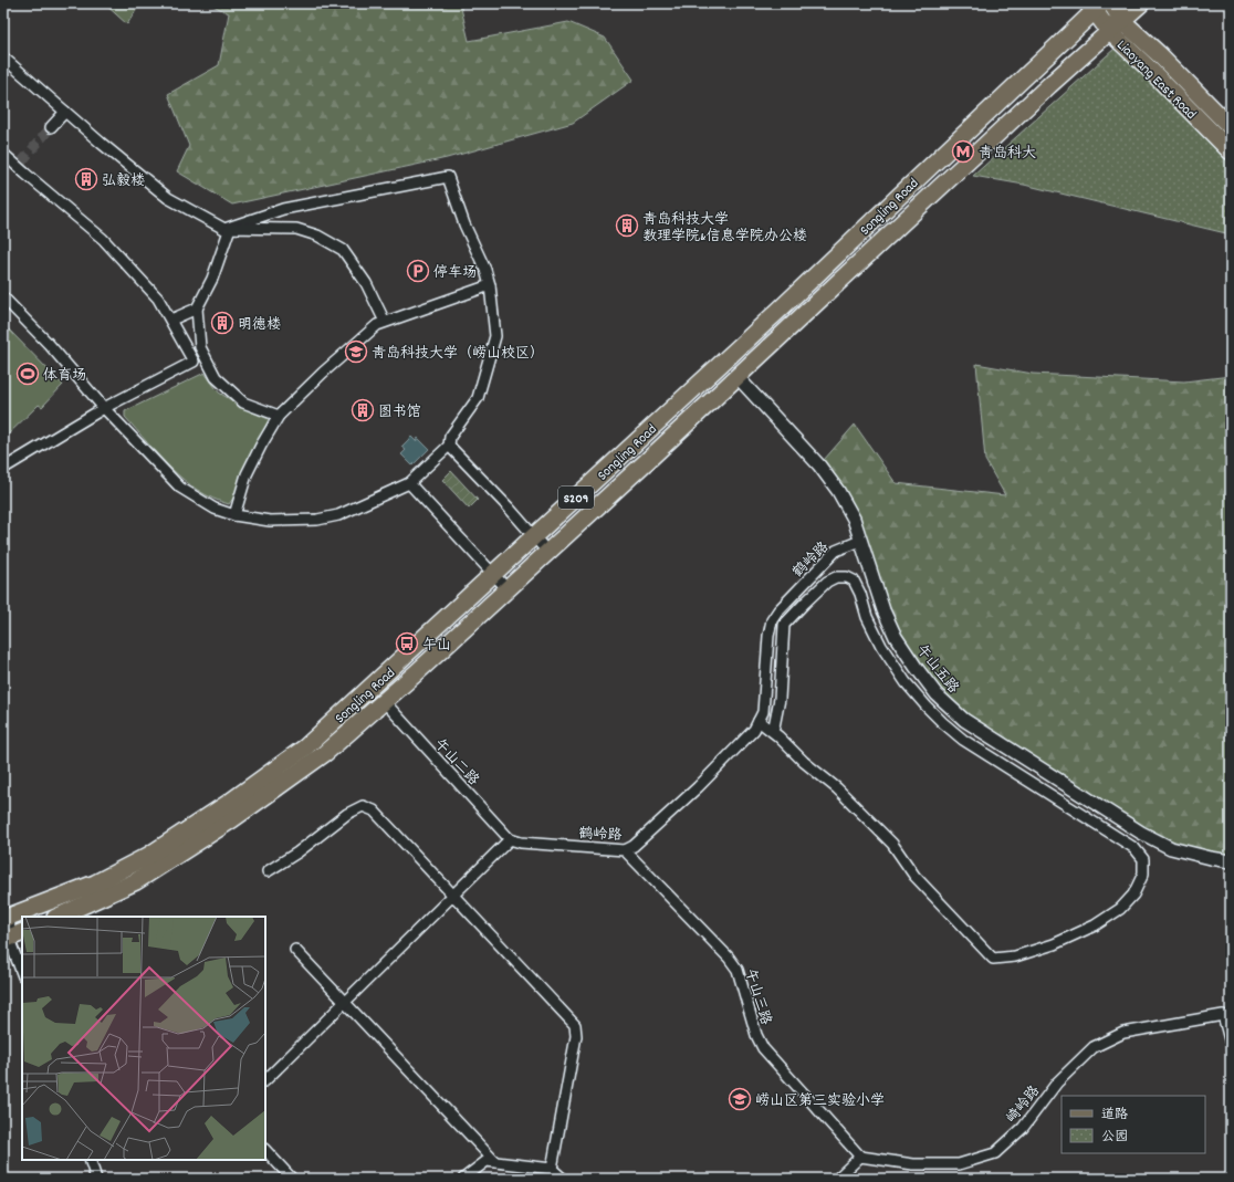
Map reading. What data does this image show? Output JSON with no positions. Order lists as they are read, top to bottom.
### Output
{
  "streets": {
    "main road": ["Liaoyang East Road", "Songling Road", "S209"],
    "street": [
      "鹤岭路",
      "午山五路",
      "午山二路",
      "午山三路",
      "崎岭路"
    ]
  },
  "crossings": [
    ["Liaoyang East Road", "Songling Road"],
    ["Songling Road", "午山五路"],
    ["Songling Road", "午山二路"],
    ["鹤岭路", "午山五路"],
    ["鹤岭路", "午山二路"],
    ["鹤岭路", "午山三路"],
    ["午山三路", "崎岭路"]
  ],
  "places": {
    "metro station": ["青岛科大"],
    "building": [
      "弘毅楼",
      "青岛科技大学 数理学院&信息学院办公楼",
      "明德楼",
      "图书馆"
    ],
    "parking": ["停车场"],
    "school or university": ["青岛科技大学（崂山校区）", "崂山区第三实验小学"],
    "sports": ["体育场"],
    "bus stop": ["午山"]
  },
  "legend": ["道路", "公园"]
}
